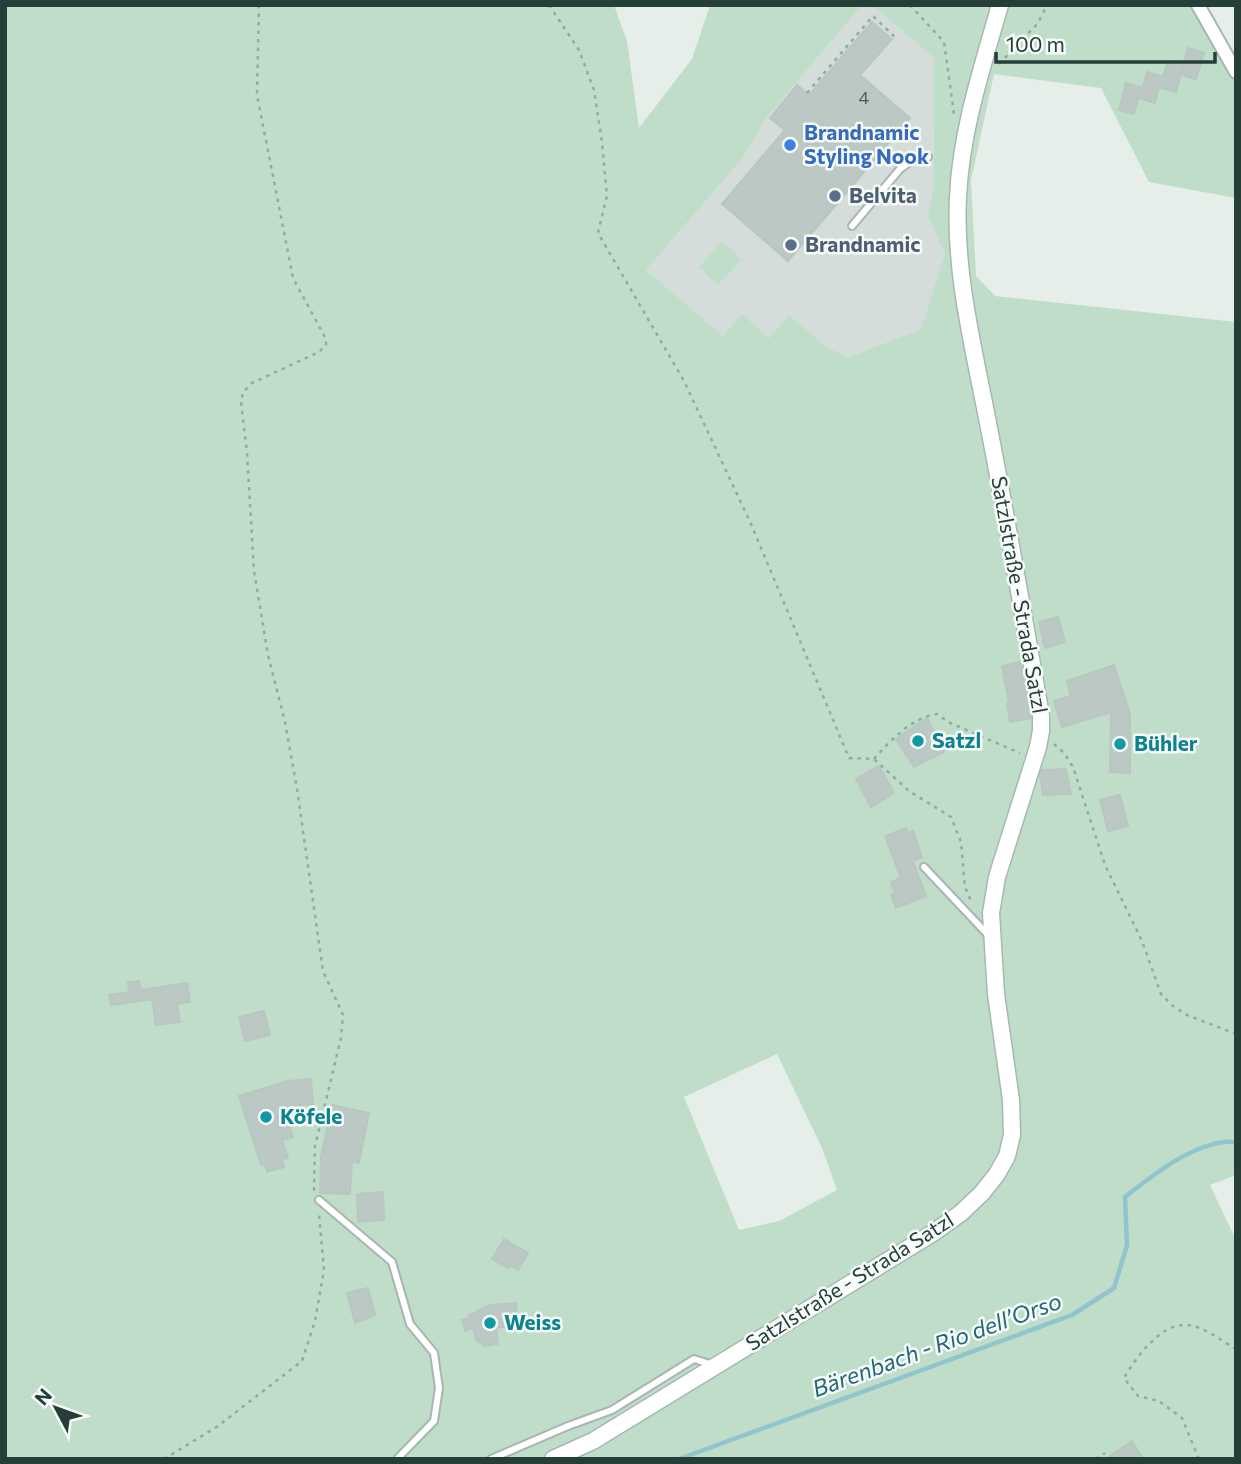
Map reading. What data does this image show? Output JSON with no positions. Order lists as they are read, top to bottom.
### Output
{
  "streets": {
    "street": ["Satzlstraße - Strada Satzl"]
  },
  "water": ["Bärenbach - Rio dell’Orso"],
  "places": [
    "Brandnamic Styling Nook",
    "Belvita",
    "Brandnamic",
    "Satzl",
    "Bühler",
    "Köfele",
    "Weiss"
  ],
  "house_numbers": ["4"],
  "scale_bar": "100 m",
  "north": "top left"
}
